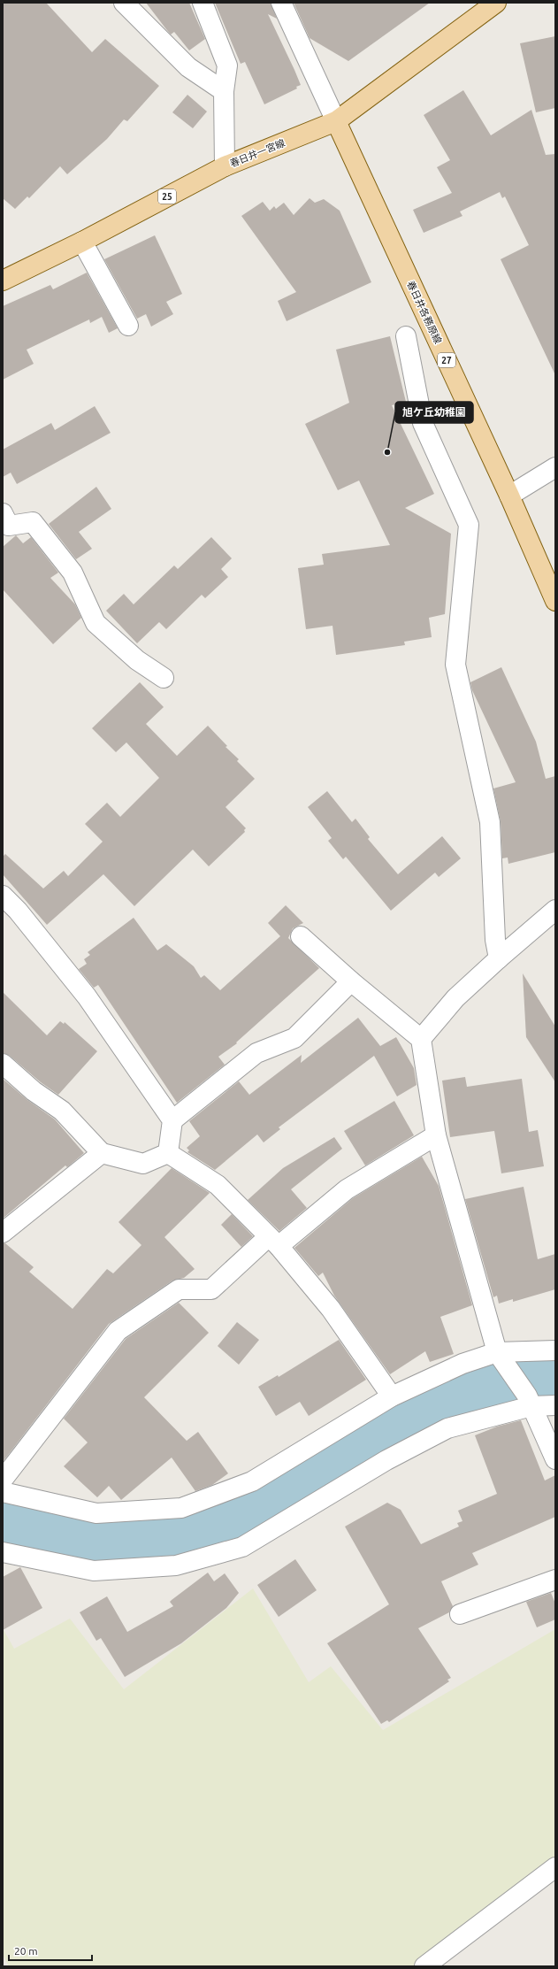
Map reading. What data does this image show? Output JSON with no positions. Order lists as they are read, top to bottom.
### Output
{
  "streets": {
    "main road": [
      "春日井一宮線",
      "25",
      "春日井各務原線",
      "27"
    ]
  },
  "crossings": [
    ["春日井一宮線", "春日井各務原線"]
  ],
  "places": ["旭ケ丘幼稚園"],
  "scale_bar": "20 m"
}
